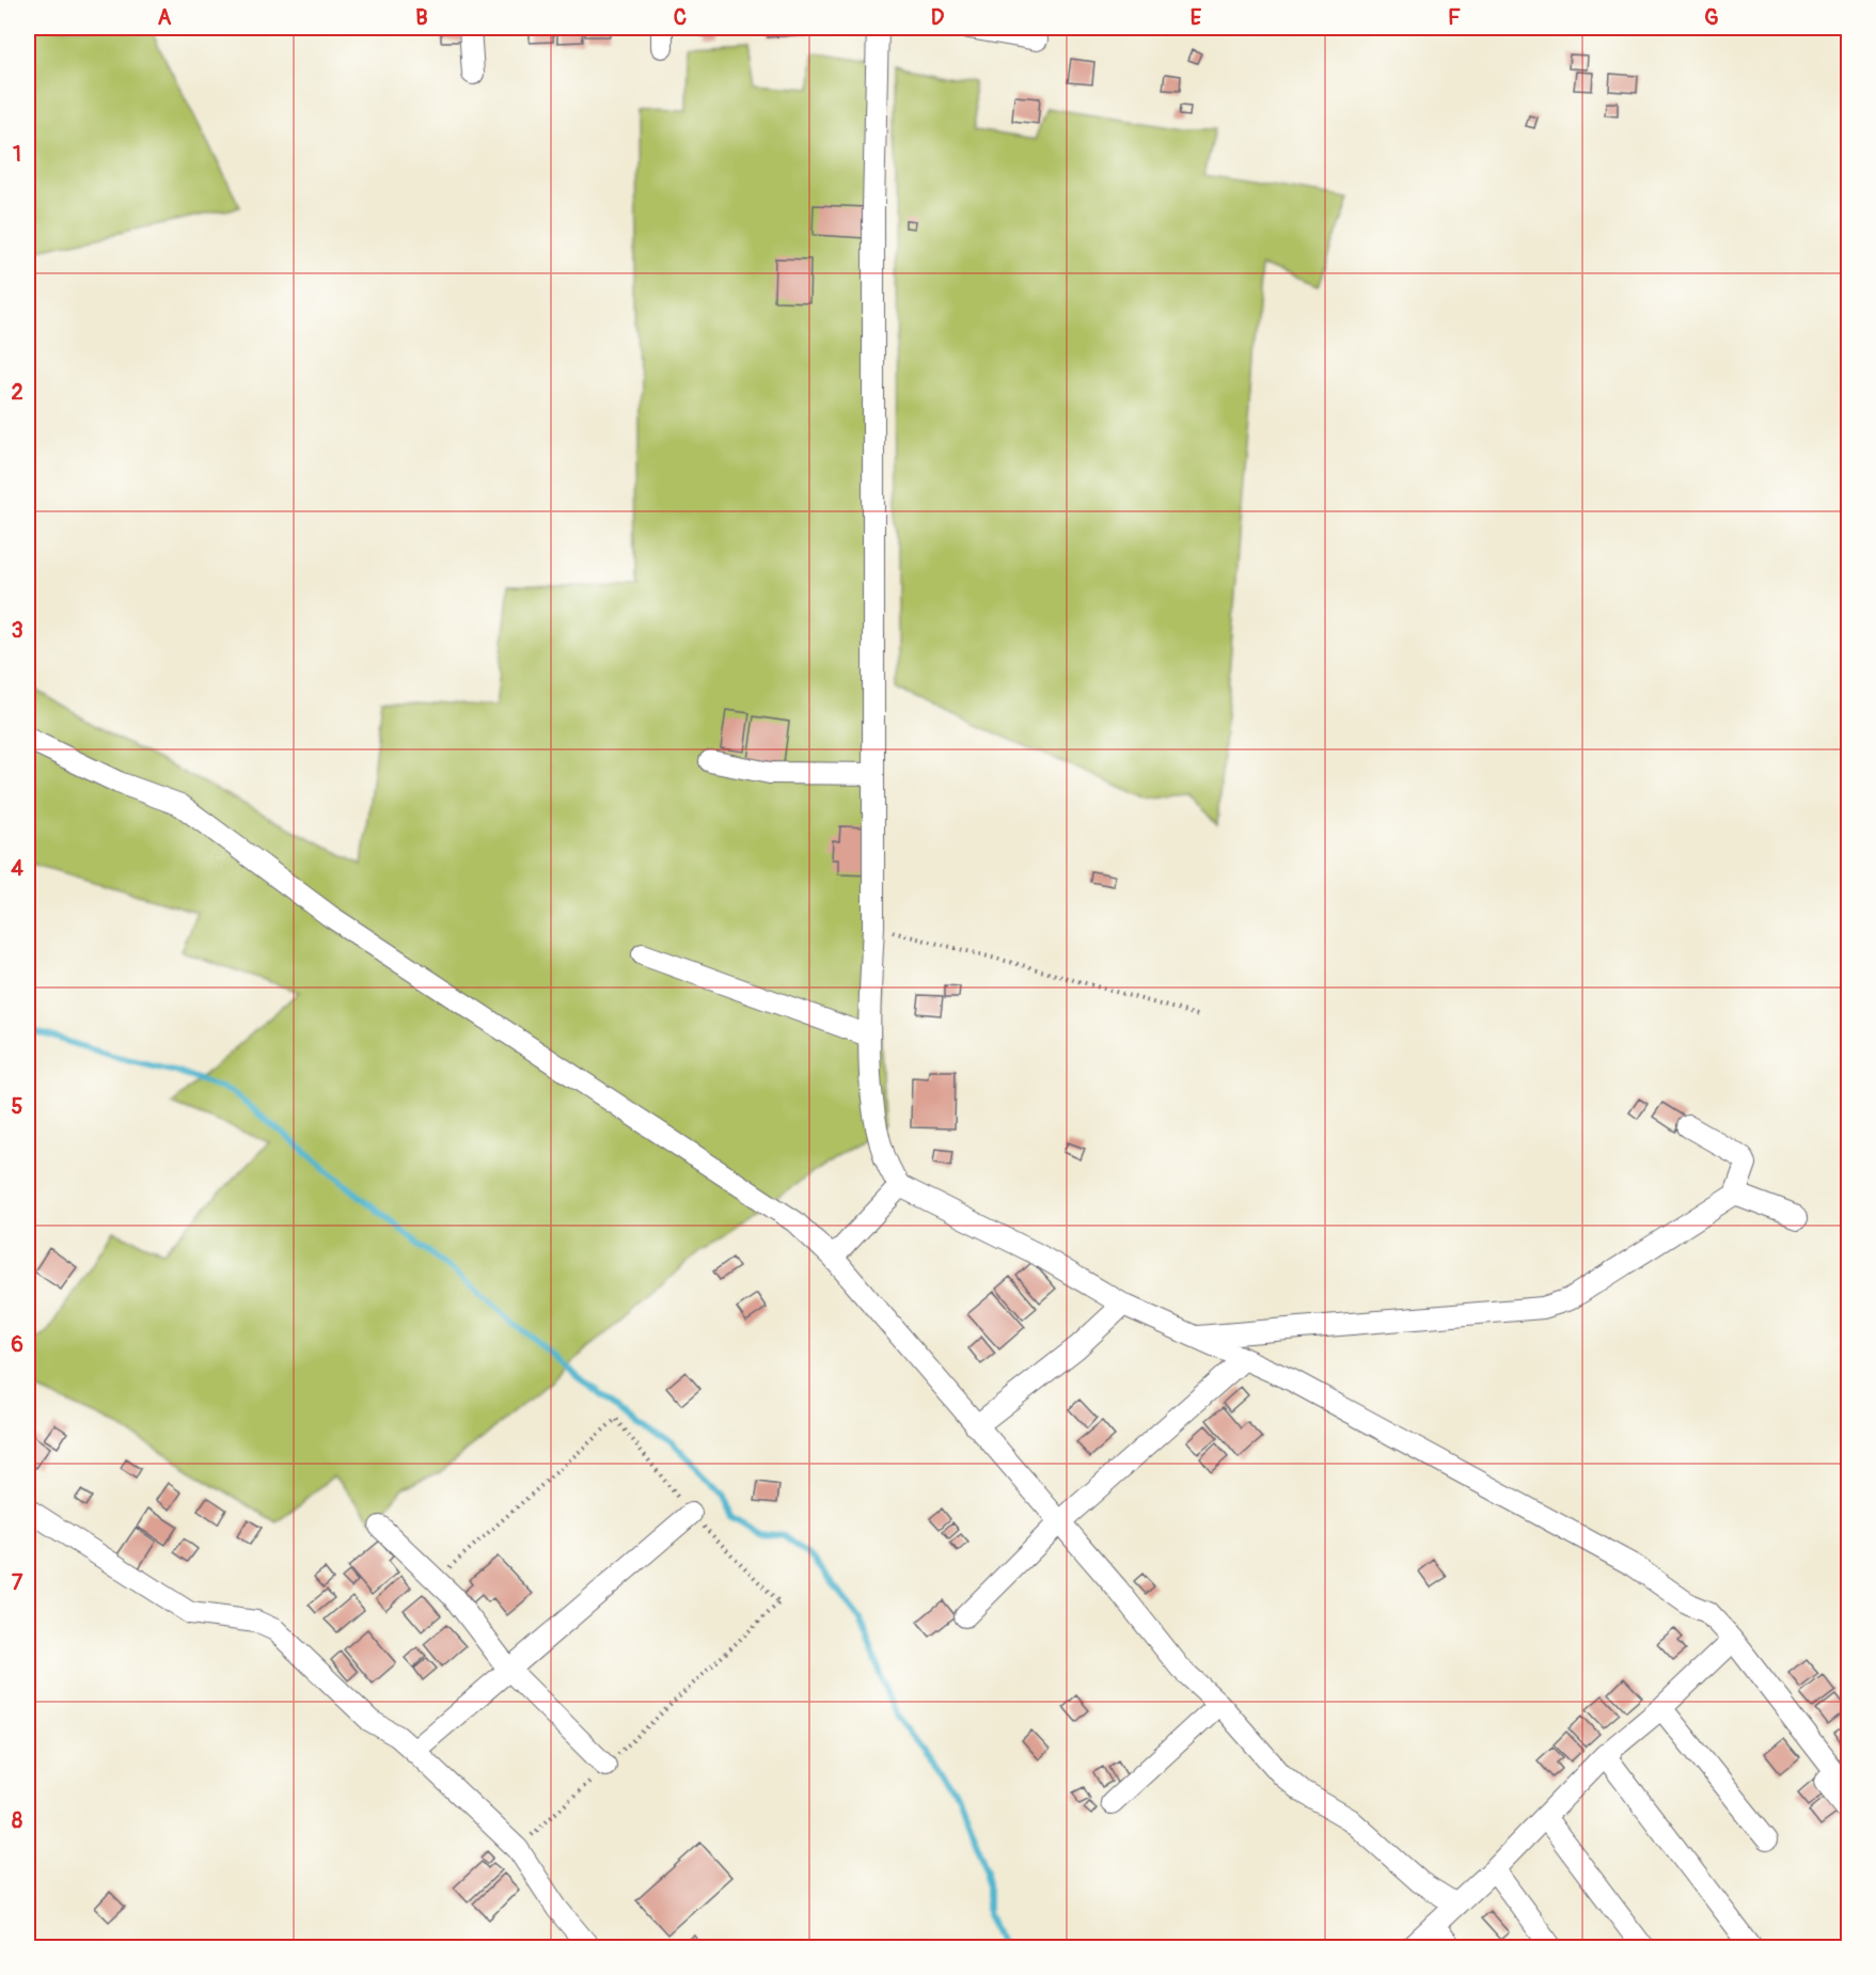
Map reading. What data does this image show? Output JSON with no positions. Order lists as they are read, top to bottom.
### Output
{
  "grid": {
    "columns": [
      "A",
      "B",
      "C",
      "D",
      "E",
      "F",
      "G"
    ],
    "rows": [
      "1",
      "2",
      "3",
      "4",
      "5",
      "6",
      "7",
      "8"
    ]
  }
}
